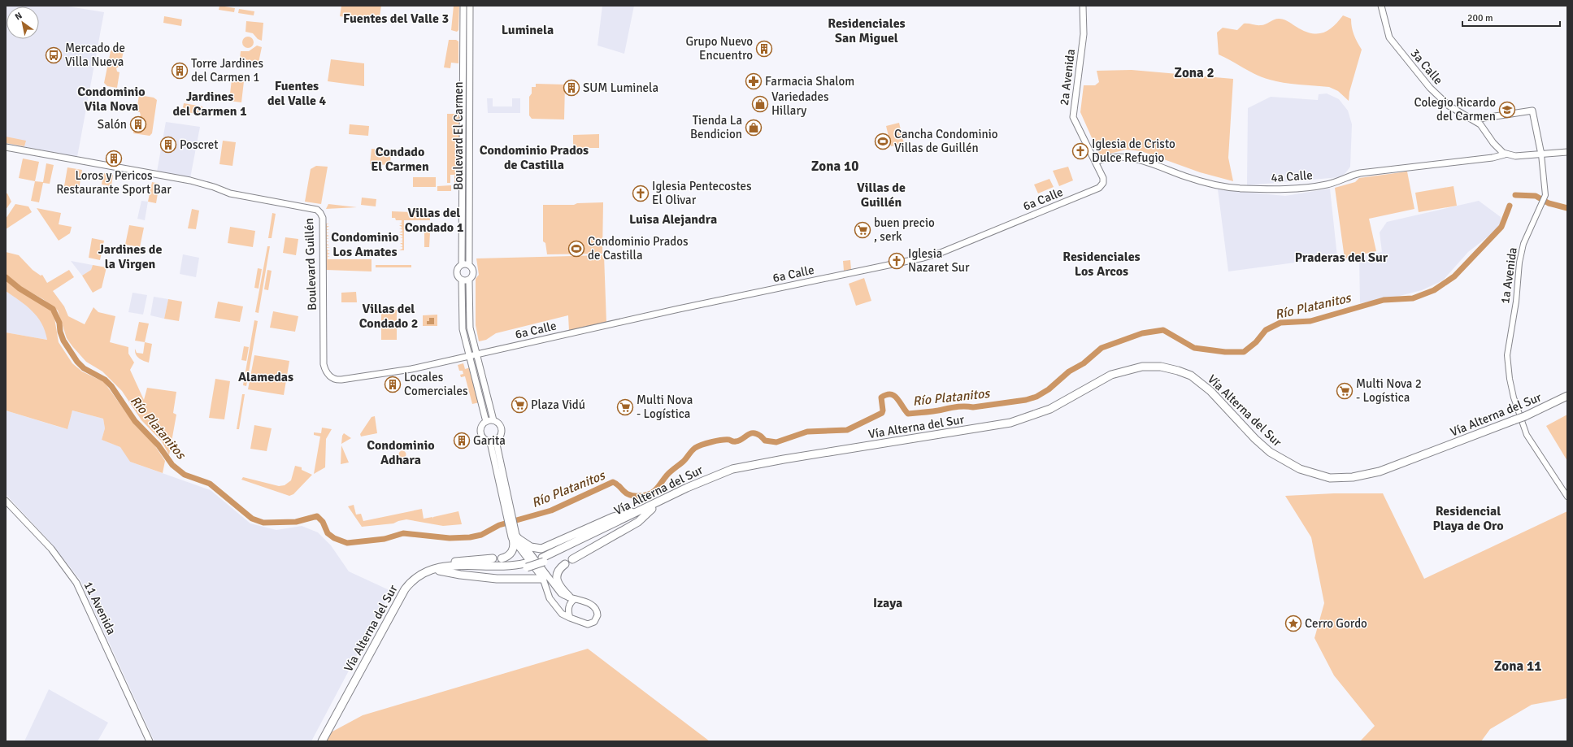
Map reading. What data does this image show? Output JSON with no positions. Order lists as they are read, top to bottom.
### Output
{
  "streets": {
    "highway": ["Vía Alterna del Sur"],
    "main road": [
      "3a Calle",
      "2a Avenida",
      "Boulevard El Carmen",
      "4a Calle",
      "6a Calle",
      "Boulevard Guillén",
      "1a Avenida",
      "11 Avenida"
    ]
  },
  "crossings": [
    ["3a Calle", "4a Calle"],
    ["3a Calle", "1a Avenida"],
    ["2a Avenida", "4a Calle"],
    ["2a Avenida", "6a Calle"],
    ["Boulevard El Carmen", "6a Calle"],
    ["Boulevard El Carmen", "Boulevard Guillén"],
    ["6a Calle", "Boulevard Guillén"]
  ],
  "districts": [
    "Fuentes del Valle 3",
    "Residenciales San Miguel",
    "Luminela",
    "Zona 2",
    "Fuentes del Valle 4",
    "Condominio Vila Nova",
    "Jardines del Carmen 1",
    "Condominio Prados de Castilla",
    "Condado El Carmen",
    "Zona 10",
    "Villas de Guillén",
    "Villas del Condado 1",
    "Luisa Alejandra",
    "Condominio Los Amates",
    "Jardines de la Virgen",
    "Residenciales Los Arcos",
    "Praderas del Sur",
    "Villas del Condado 2",
    "Alamedas",
    "Condominio Adhara",
    "Residencial Playa de Oro",
    "Izaya",
    "Zona 11"
  ],
  "water": ["Río Platanitos"],
  "places": {
    "building": [
      "Grupo Nuevo Encuentro",
      "Torre Jardines del Carmen 1",
      "SUM Luminela",
      "Salón",
      "Poscret",
      "Loros y Pericos Restaurante Sport Bar",
      "Locales Comerciales",
      "Garita"
    ],
    "bus stop": ["Mercado de Villa Nueva"],
    "pharmacy": ["Farmacia Shalom"],
    "shop": ["Variedades Hillary", "Tienda La Bendicion"],
    "school or university": ["Colegio Ricardo del Carmen"],
    "sports": ["Cancha Condominio Villas de Guillén", "Condominio Prados de Castilla"],
    "church": ["Iglesia de Cristo Dulce Refugio", "Iglesia Pentecostes El Olivar", "Iglesia Nazaret Sur"],
    "supermarket": [
      "buen precio , serk",
      "Multi Nova 2 - Logística",
      "Plaza Vidú",
      "Multi Nova - Logística"
    ],
    "place": ["Cerro Gordo"]
  },
  "scale_bar": "200 m",
  "north": "top left"
}
